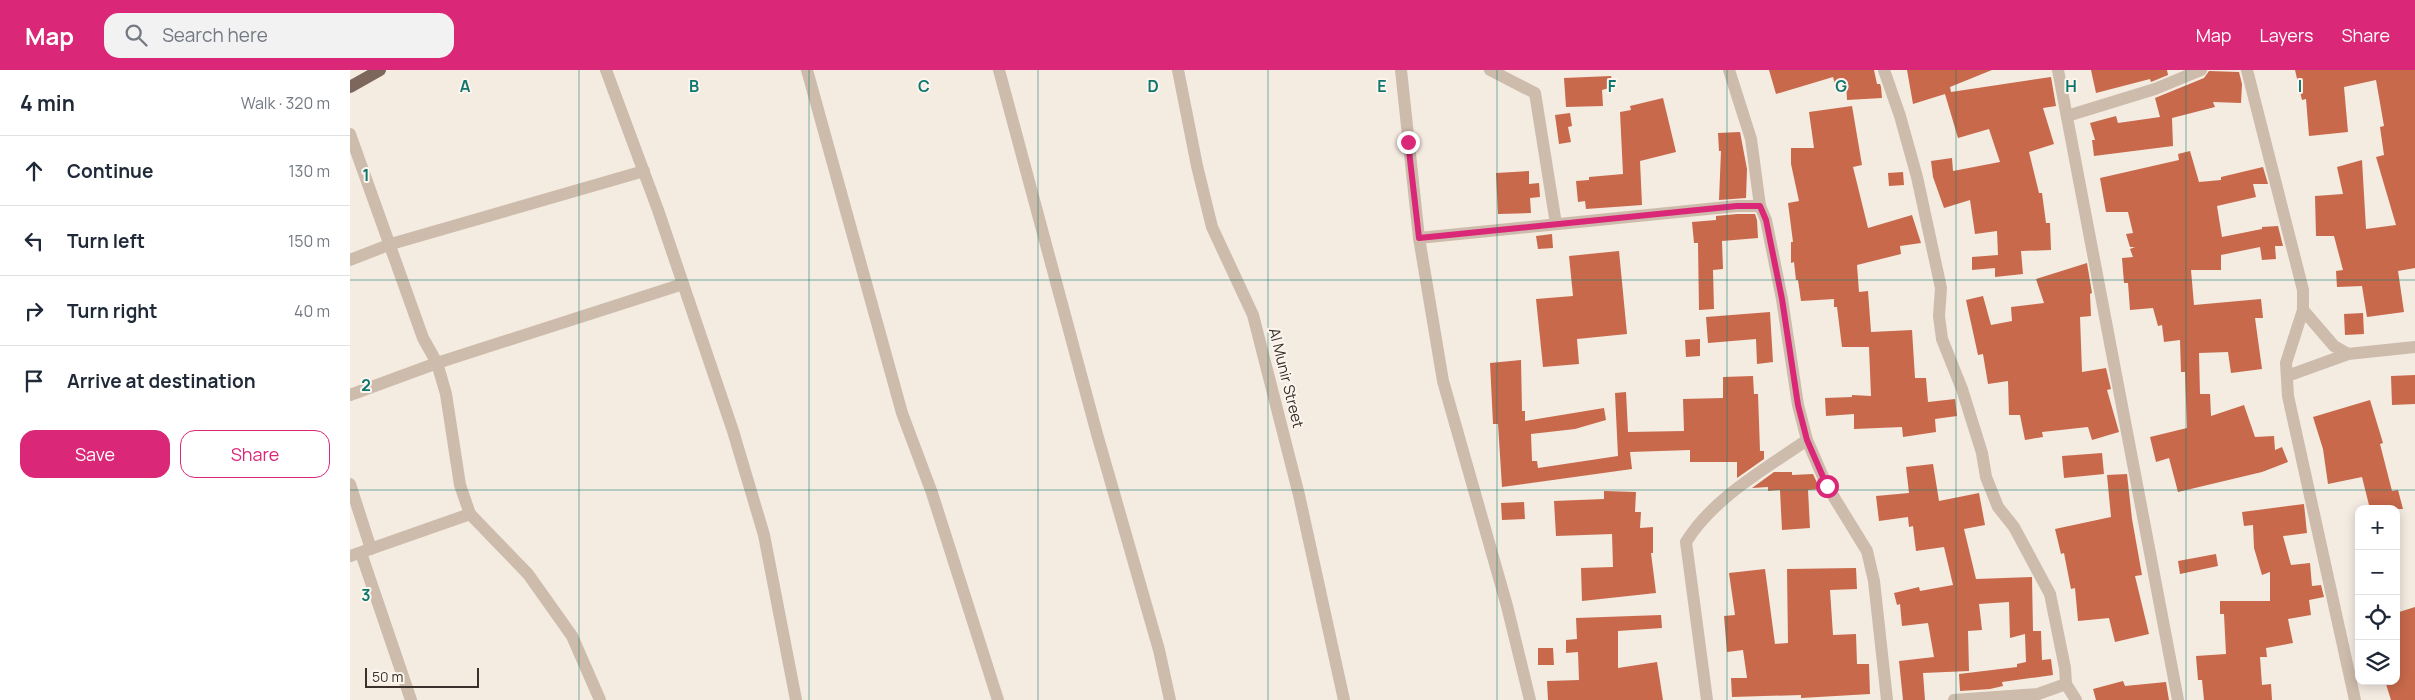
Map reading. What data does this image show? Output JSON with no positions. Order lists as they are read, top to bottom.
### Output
{
  "streets": {
    "street": ["Al Munir Street"]
  },
  "scale_bar": "50 m",
  "page": {
    "header": "Map",
    "search": "Search here",
    "nav": ["Map", "Layers", "Share"],
    "heading": ["4 min", "Walk · 320 m"],
    "list": [
      ["Continue", "130 m"],
      ["Turn left", "150 m"],
      ["Turn right", "40 m"],
      "Arrive at destination"
    ],
    "buttons": ["Save", "Share"],
    "map_buttons": ["+", "−"],
    "scale": "50 m"
  },
  "grid": {
    "columns": [
      "A",
      "B",
      "C",
      "D",
      "E",
      "F",
      "G",
      "H",
      "I"
    ],
    "rows": ["1", "2", "3"]
  }
}
